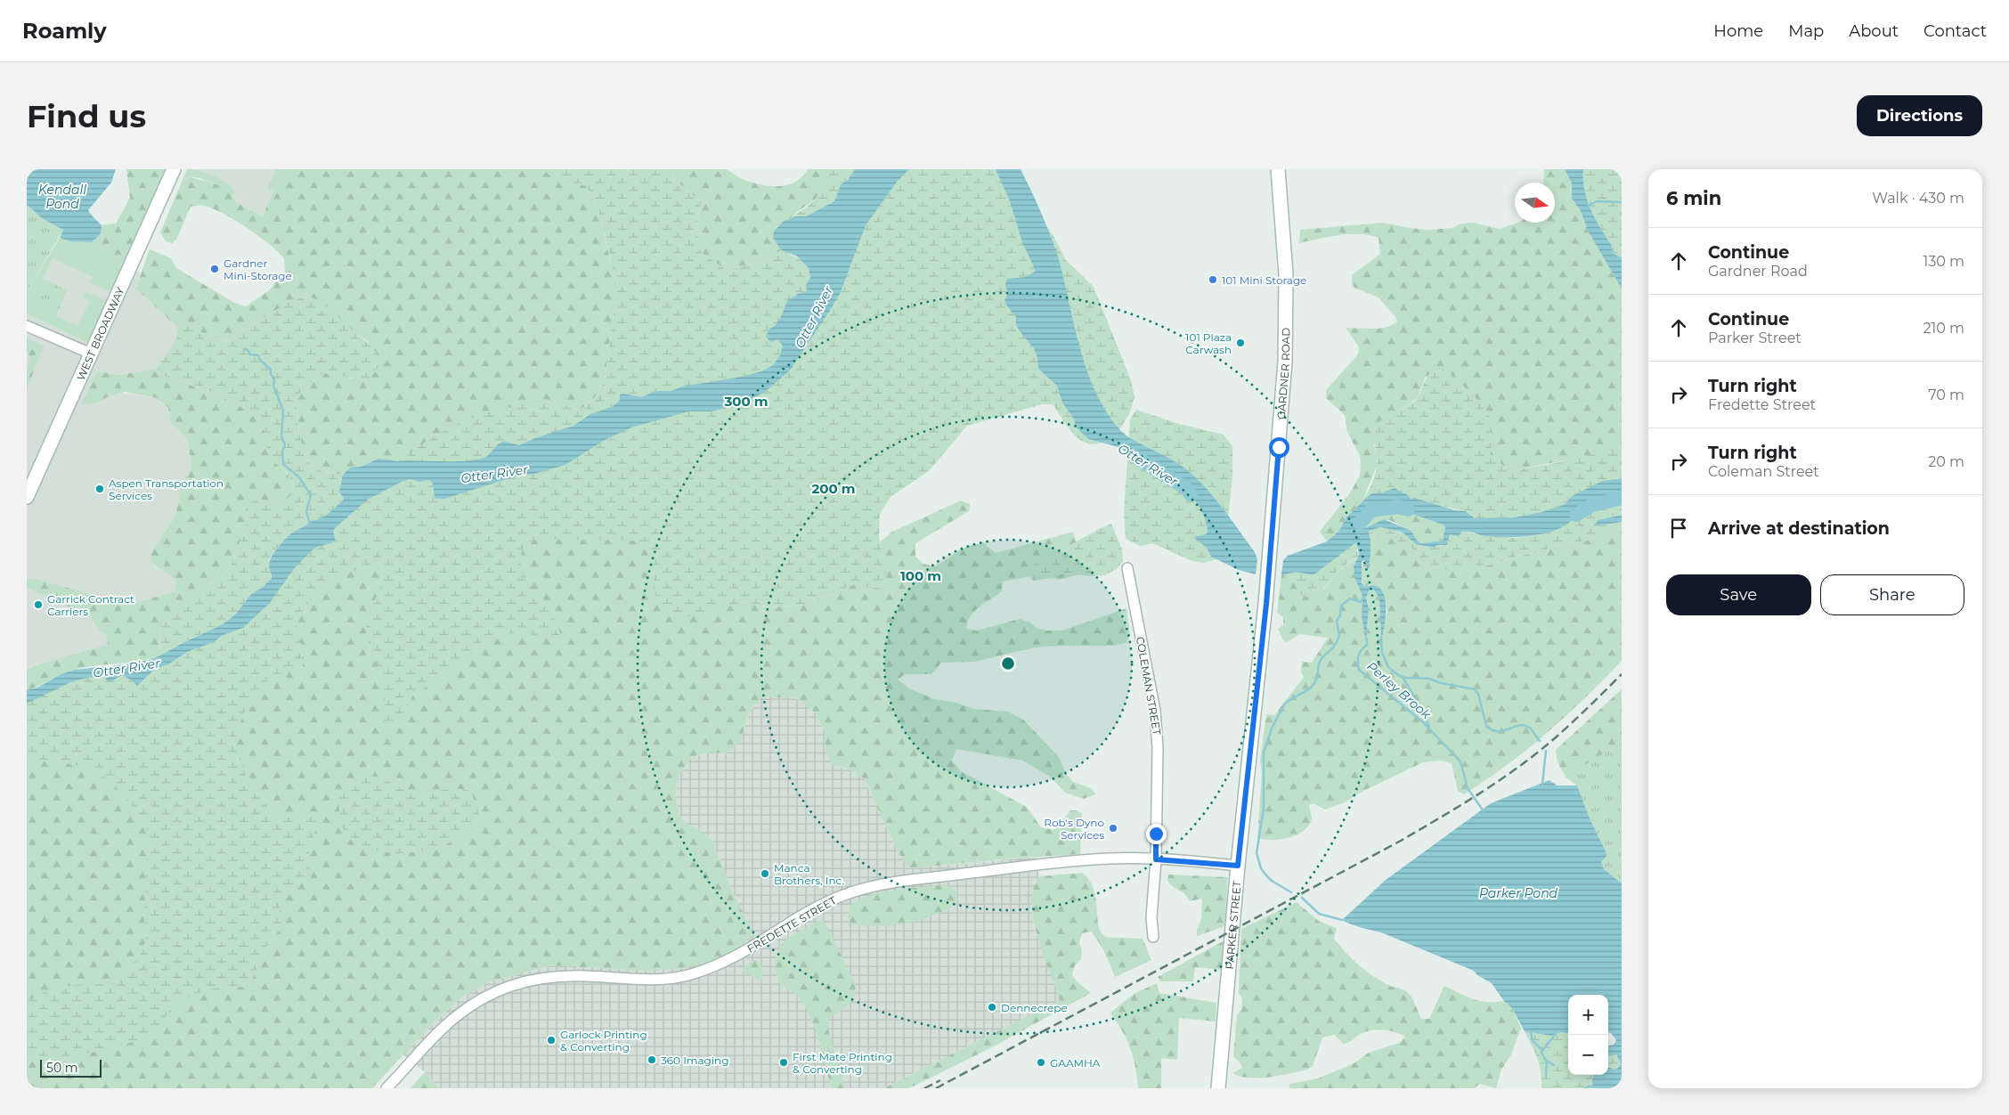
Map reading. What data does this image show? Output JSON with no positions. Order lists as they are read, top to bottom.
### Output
{
  "streets": {
    "main road": ["WEST BROADWAY", "GARDNER ROAD", "PARKER STREET"],
    "street": ["COLEMAN STREET", "FREDETTE STREET"]
  },
  "crossings": [
    ["GARDNER ROAD", "PARKER STREET"],
    ["COLEMAN STREET", "FREDETTE STREET"],
    ["FREDETTE STREET", "PARKER STREET"]
  ],
  "water": [
    "Kendall Pond",
    "Otter River",
    "Perley Brook",
    "Parker Pond"
  ],
  "places": [
    "Gardner Mini-Storage",
    "101 Mini Storage",
    "101 Plaza Carwash",
    "Aspen Transportation Services",
    "Garrick Contract Carriers",
    "Rob's Dyno Services",
    "Manca Brothers, Inc.",
    "Dennecrepe",
    "Garlock Printing & Converting",
    "360 Imaging",
    "First Mate Printing & Converting",
    "GAAMHA"
  ],
  "scale_bar": "50 m",
  "north": "right",
  "page": {
    "header": "Roamly",
    "nav": [
      "Home",
      "Map",
      "About",
      "Contact"
    ],
    "buttons": [
      "Directions",
      ["Save", "Share"]
    ],
    "title": "Find us",
    "heading": ["6 min", "Walk · 430 m"],
    "list": [
      ["Continue", "Gardner Road", "130 m"],
      ["Continue", "Parker Street", "210 m"],
      ["Turn right", "Fredette Street", "70 m"],
      ["Turn right", "Coleman Street", "20 m"],
      "Arrive at destination"
    ],
    "map_buttons": ["+", "−"],
    "scale": "50 m"
  },
  "rings": ["300 m", "200 m", "100 m"]
}
